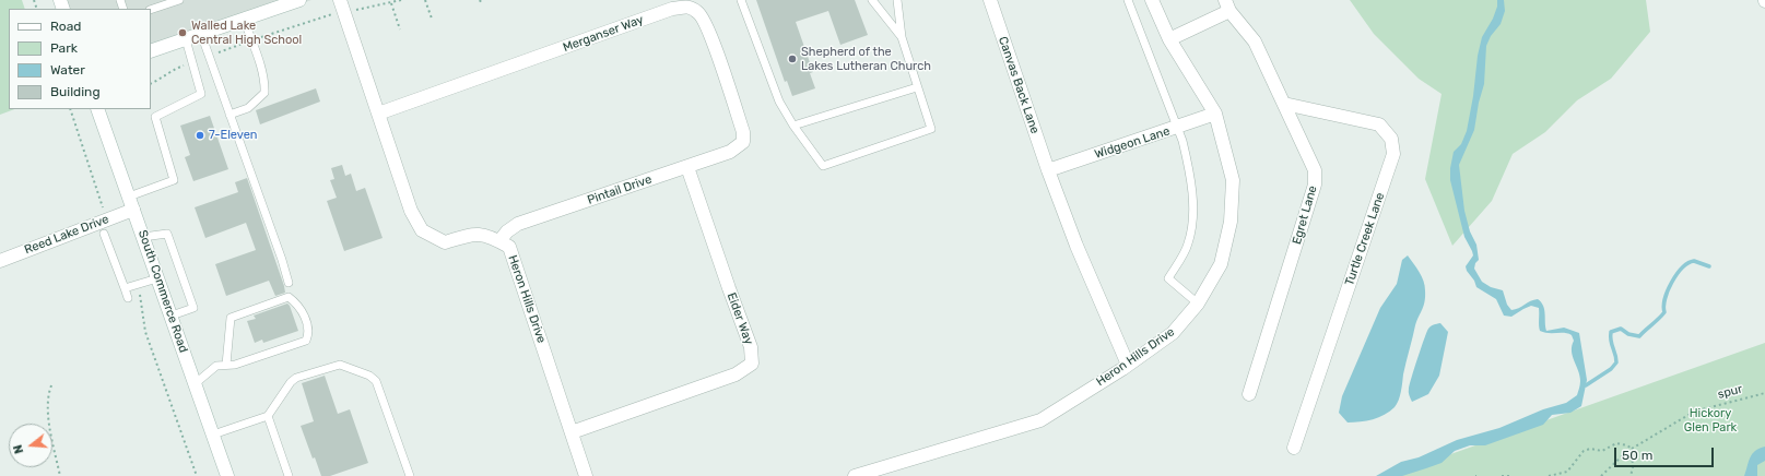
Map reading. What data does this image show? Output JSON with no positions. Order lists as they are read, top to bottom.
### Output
{
  "streets": {
    "street": [
      "Merganser Way",
      "Canvas Back Lane",
      "Widgeon Lane",
      "Pintail Drive",
      "Egret Lane",
      "Reed Lake Drive",
      "Turtle Creek Lane",
      "South Commerce Road",
      "Heron Hills Drive",
      "Eider Way"
    ],
    "path": ["spur"]
  },
  "crossings": [
    ["Merganser Way", "Pintail Drive"],
    ["Merganser Way", "Heron Hills Drive"],
    ["Canvas Back Lane", "Widgeon Lane"],
    ["Canvas Back Lane", "Heron Hills Drive"],
    ["Widgeon Lane", "Heron Hills Drive"],
    ["Pintail Drive", "Heron Hills Drive"],
    ["Pintail Drive", "Eider Way"],
    ["Egret Lane", "Turtle Creek Lane"],
    ["Reed Lake Drive", "South Commerce Road"],
    ["Heron Hills Drive", "Eider Way"]
  ],
  "parks": ["Hickory Glen Park"],
  "places": ["Walled Lake Central High School", "Shepherd of the Lakes Lutheran Church", "7-Eleven"],
  "legend": [
    "Road",
    "Park",
    "Water",
    "Building"
  ],
  "scale_bar": "50 m",
  "north": "left"
}
